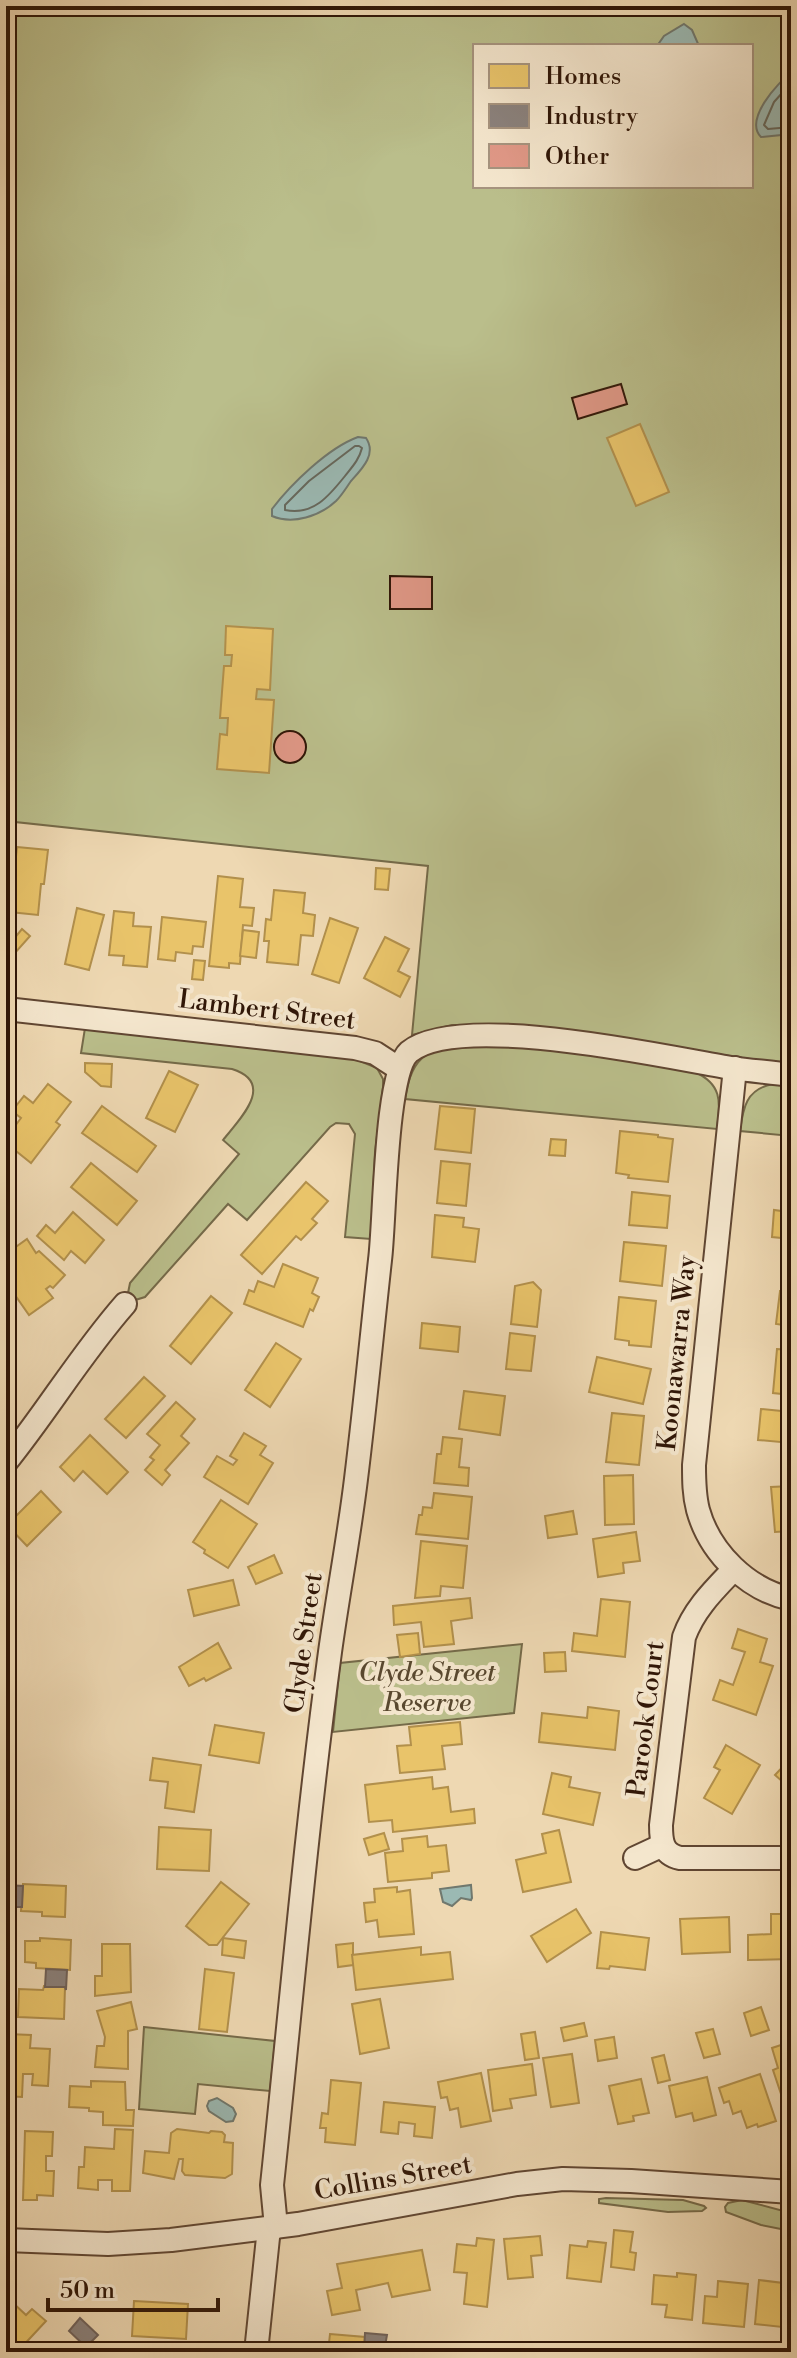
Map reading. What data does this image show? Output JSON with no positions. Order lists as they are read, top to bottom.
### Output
{
  "streets": {
    "street": [
      "Lambert Street",
      "Koonawarra Way",
      "Clyde Street",
      "Parook Court",
      "Collins Street"
    ]
  },
  "crossings": [
    ["Lambert Street", "Clyde Street"],
    ["Koonawarra Way", "Parook Court"],
    ["Clyde Street", "Collins Street"]
  ],
  "parks": ["Clyde Street Reserve"],
  "legend": ["Homes", "Industry", "Other"],
  "scale_bar": "50 m"
}
